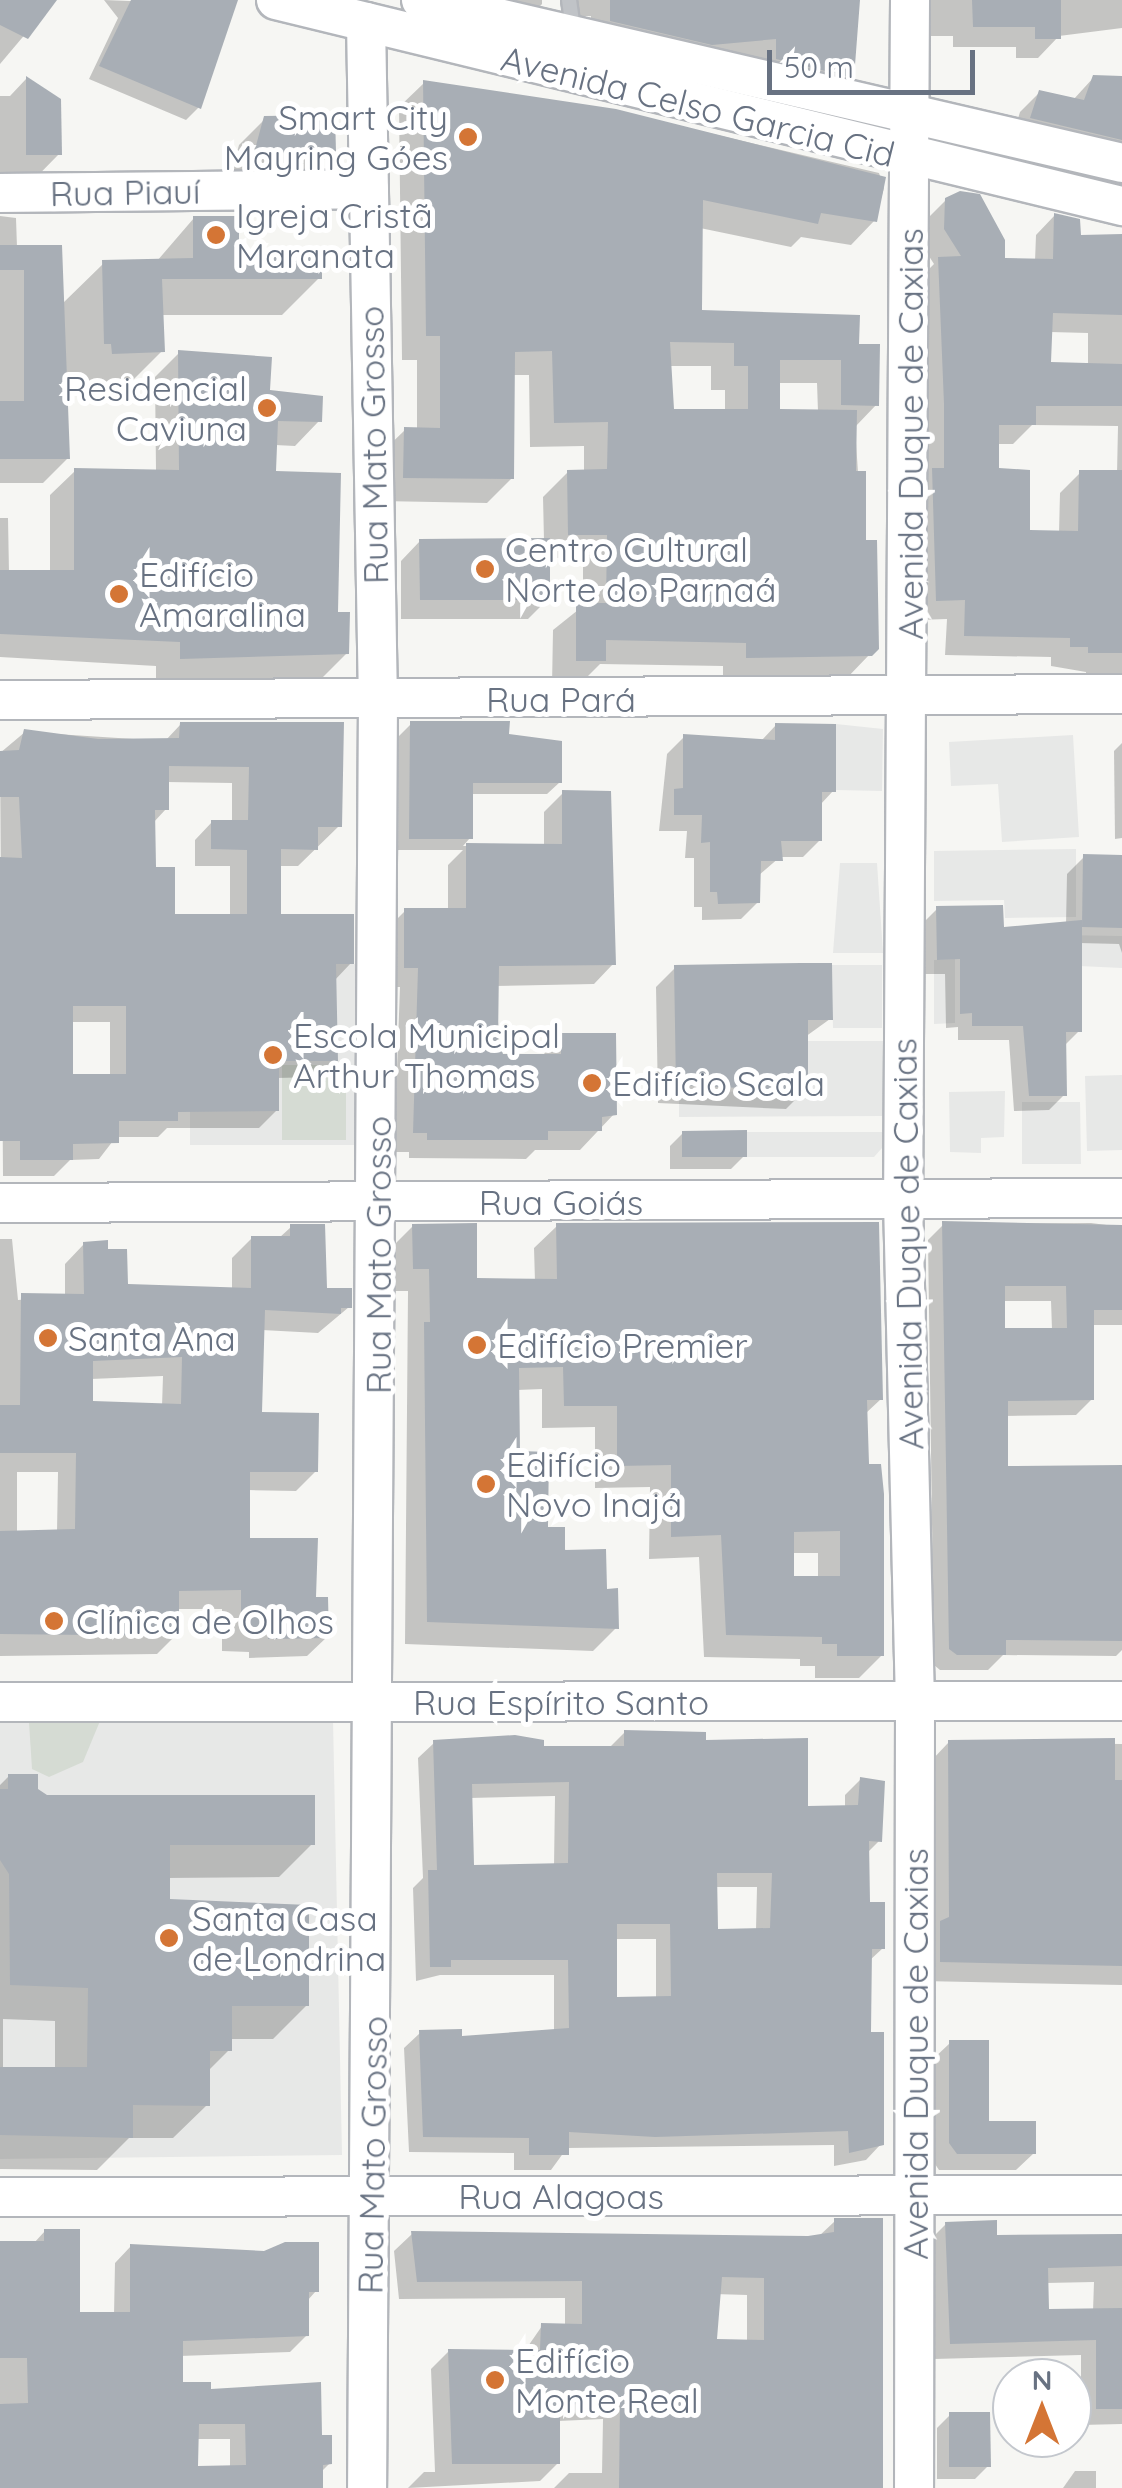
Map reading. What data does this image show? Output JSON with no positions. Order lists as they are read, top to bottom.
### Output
{
  "streets": {
    "street": [
      "Avenida Celso Garcia Cid",
      "Rua Piauí",
      "Avenida Duque de Caxias",
      "Rua Mato Grosso",
      "Rua Pará",
      "Rua Goiás",
      "Rua Espírito Santo",
      "Rua Alagoas"
    ]
  },
  "crossings": [
    ["Avenida Celso Garcia Cid", "Avenida Duque de Caxias"],
    ["Avenida Celso Garcia Cid", "Rua Mato Grosso"],
    ["Rua Piauí", "Rua Mato Grosso"],
    ["Avenida Duque de Caxias", "Rua Pará"],
    ["Avenida Duque de Caxias", "Rua Goiás"],
    ["Avenida Duque de Caxias", "Rua Espírito Santo"],
    ["Avenida Duque de Caxias", "Rua Alagoas"],
    ["Rua Mato Grosso", "Rua Pará"],
    ["Rua Mato Grosso", "Rua Goiás"],
    ["Rua Mato Grosso", "Rua Espírito Santo"],
    ["Rua Mato Grosso", "Rua Alagoas"]
  ],
  "places": [
    "Smart City Mayring Góes",
    "Igreja Cristã Maranata",
    "Residencial Caviuna",
    "Centro Cultural Norte do Parnaá",
    "Edifício Amaralina",
    "Escola Municipal Arthur Thomas",
    "Edifício Scala",
    "Santa Ana",
    "Edifício Premier",
    "Edifício Novo Inajá",
    "Clínica de Olhos",
    "Santa Casa de Londrina",
    "Edifício Monte Real"
  ],
  "scale_bar": "50 m",
  "north": "top"
}
